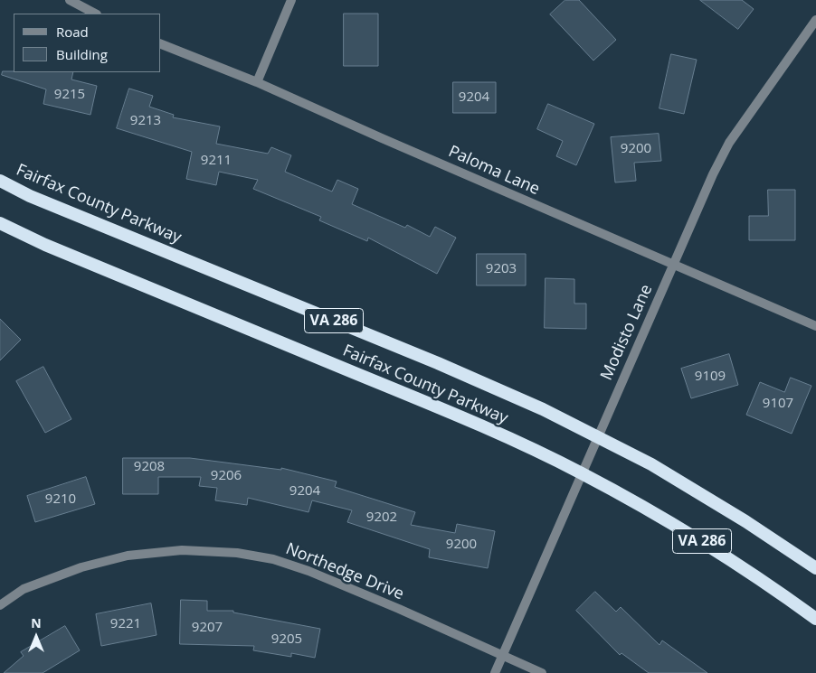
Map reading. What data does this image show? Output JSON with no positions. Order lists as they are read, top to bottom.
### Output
{
  "streets": {
    "highway": ["Fairfax County Parkway", "VA 286"],
    "street": ["Paloma Lane", "Modisto Lane", "Northedge Drive"]
  },
  "crossings": [
    ["Paloma Lane", "Modisto Lane"],
    ["Fairfax County Parkway", "Modisto Lane"],
    ["Modisto Lane", "Northedge Drive"]
  ],
  "house_numbers": [
    "9215",
    "9204",
    "9213",
    "9200",
    "9211",
    "9203",
    "9109",
    "9107",
    "9208",
    "9206",
    "9204",
    "9210",
    "9202",
    "9200",
    "9221",
    "9207",
    "9205"
  ],
  "legend": ["Road", "Building"],
  "north": "top"
}
